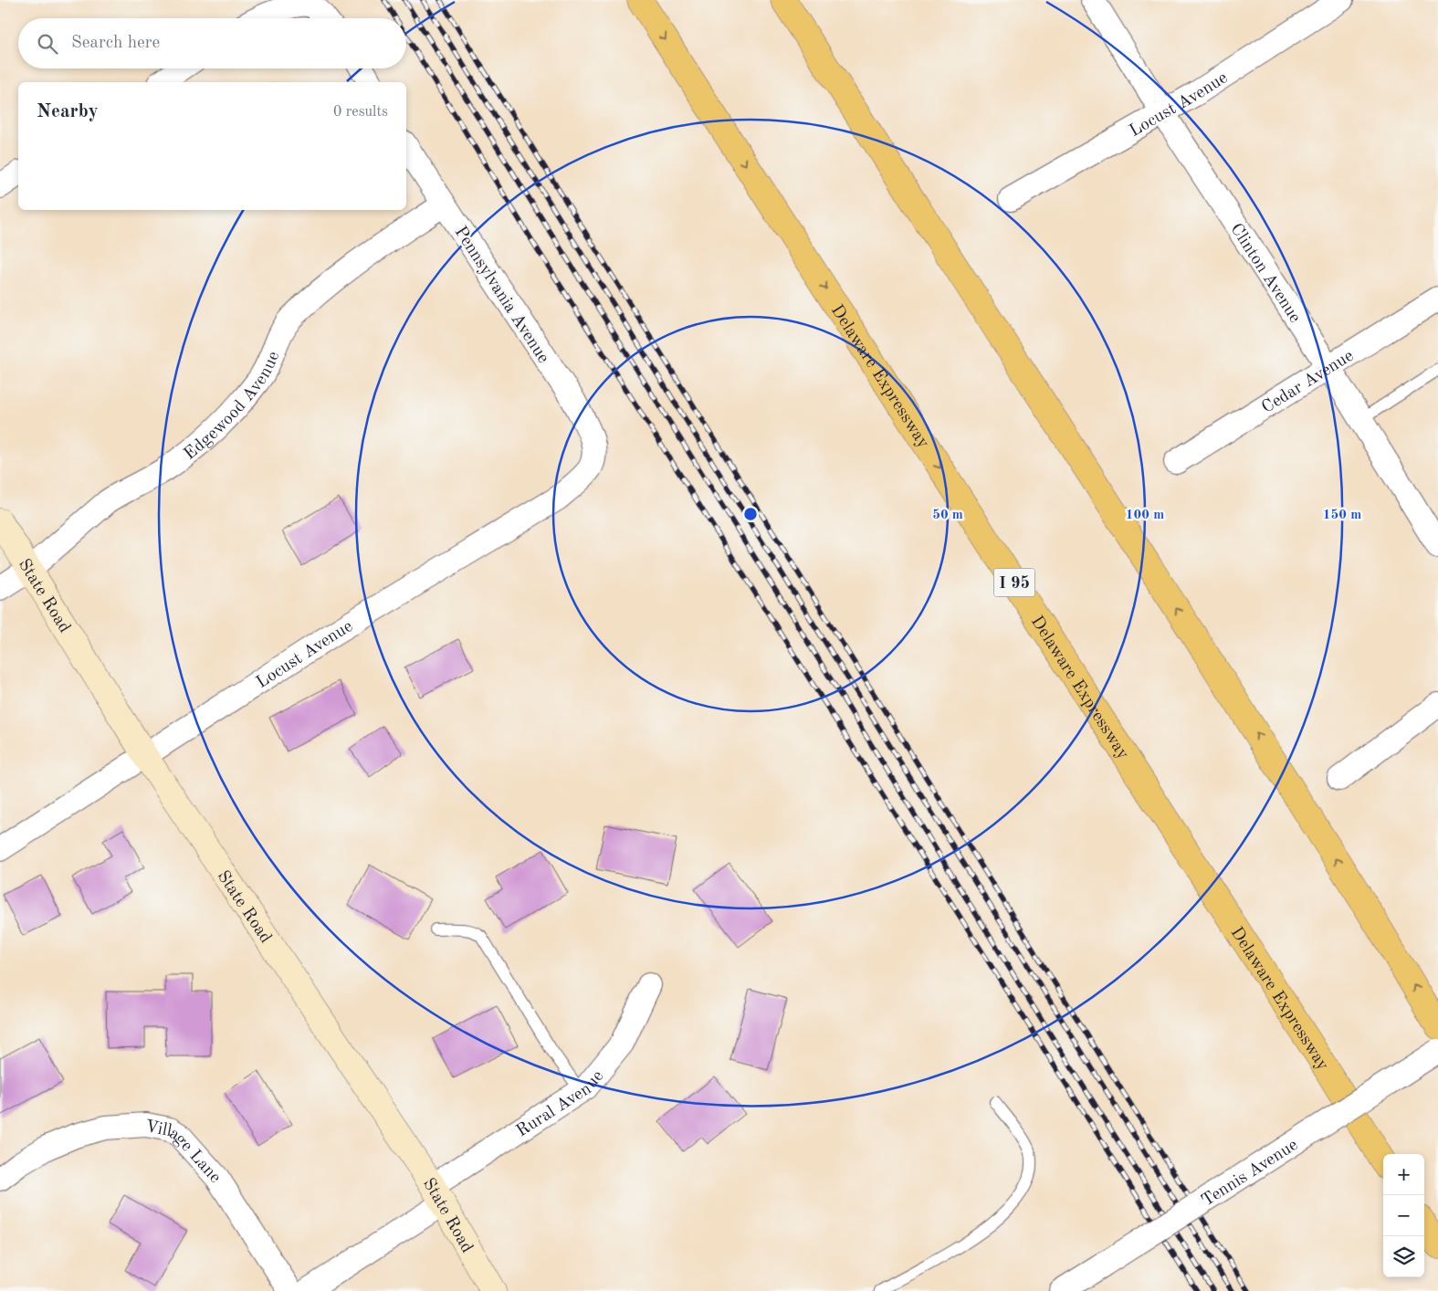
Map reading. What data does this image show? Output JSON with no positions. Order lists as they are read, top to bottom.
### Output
{
  "streets": {
    "highway": ["Delaware Expressway", "I 95"],
    "main road": ["State Road"],
    "street": [
      "Locust Avenue",
      "Clinton Avenue",
      "Pennsylvania Avenue",
      "Cedar Avenue",
      "Edgewood Avenue",
      "Rural Avenue",
      "Village Lane",
      "Tennis Avenue"
    ]
  },
  "crossings": [
    ["Locust Avenue", "Clinton Avenue"],
    ["Locust Avenue", "Pennsylvania Avenue"],
    ["Locust Avenue", "State Road"],
    ["Clinton Avenue", "Cedar Avenue"],
    ["Pennsylvania Avenue", "Edgewood Avenue"],
    ["Edgewood Avenue", "State Road"],
    ["State Road", "Rural Avenue"]
  ],
  "page": {
    "search": "Search here",
    "heading": ["Nearby", "0 results"],
    "map_buttons": ["+", "−"]
  },
  "rings": ["50 m", "100 m", "150 m"]
}
